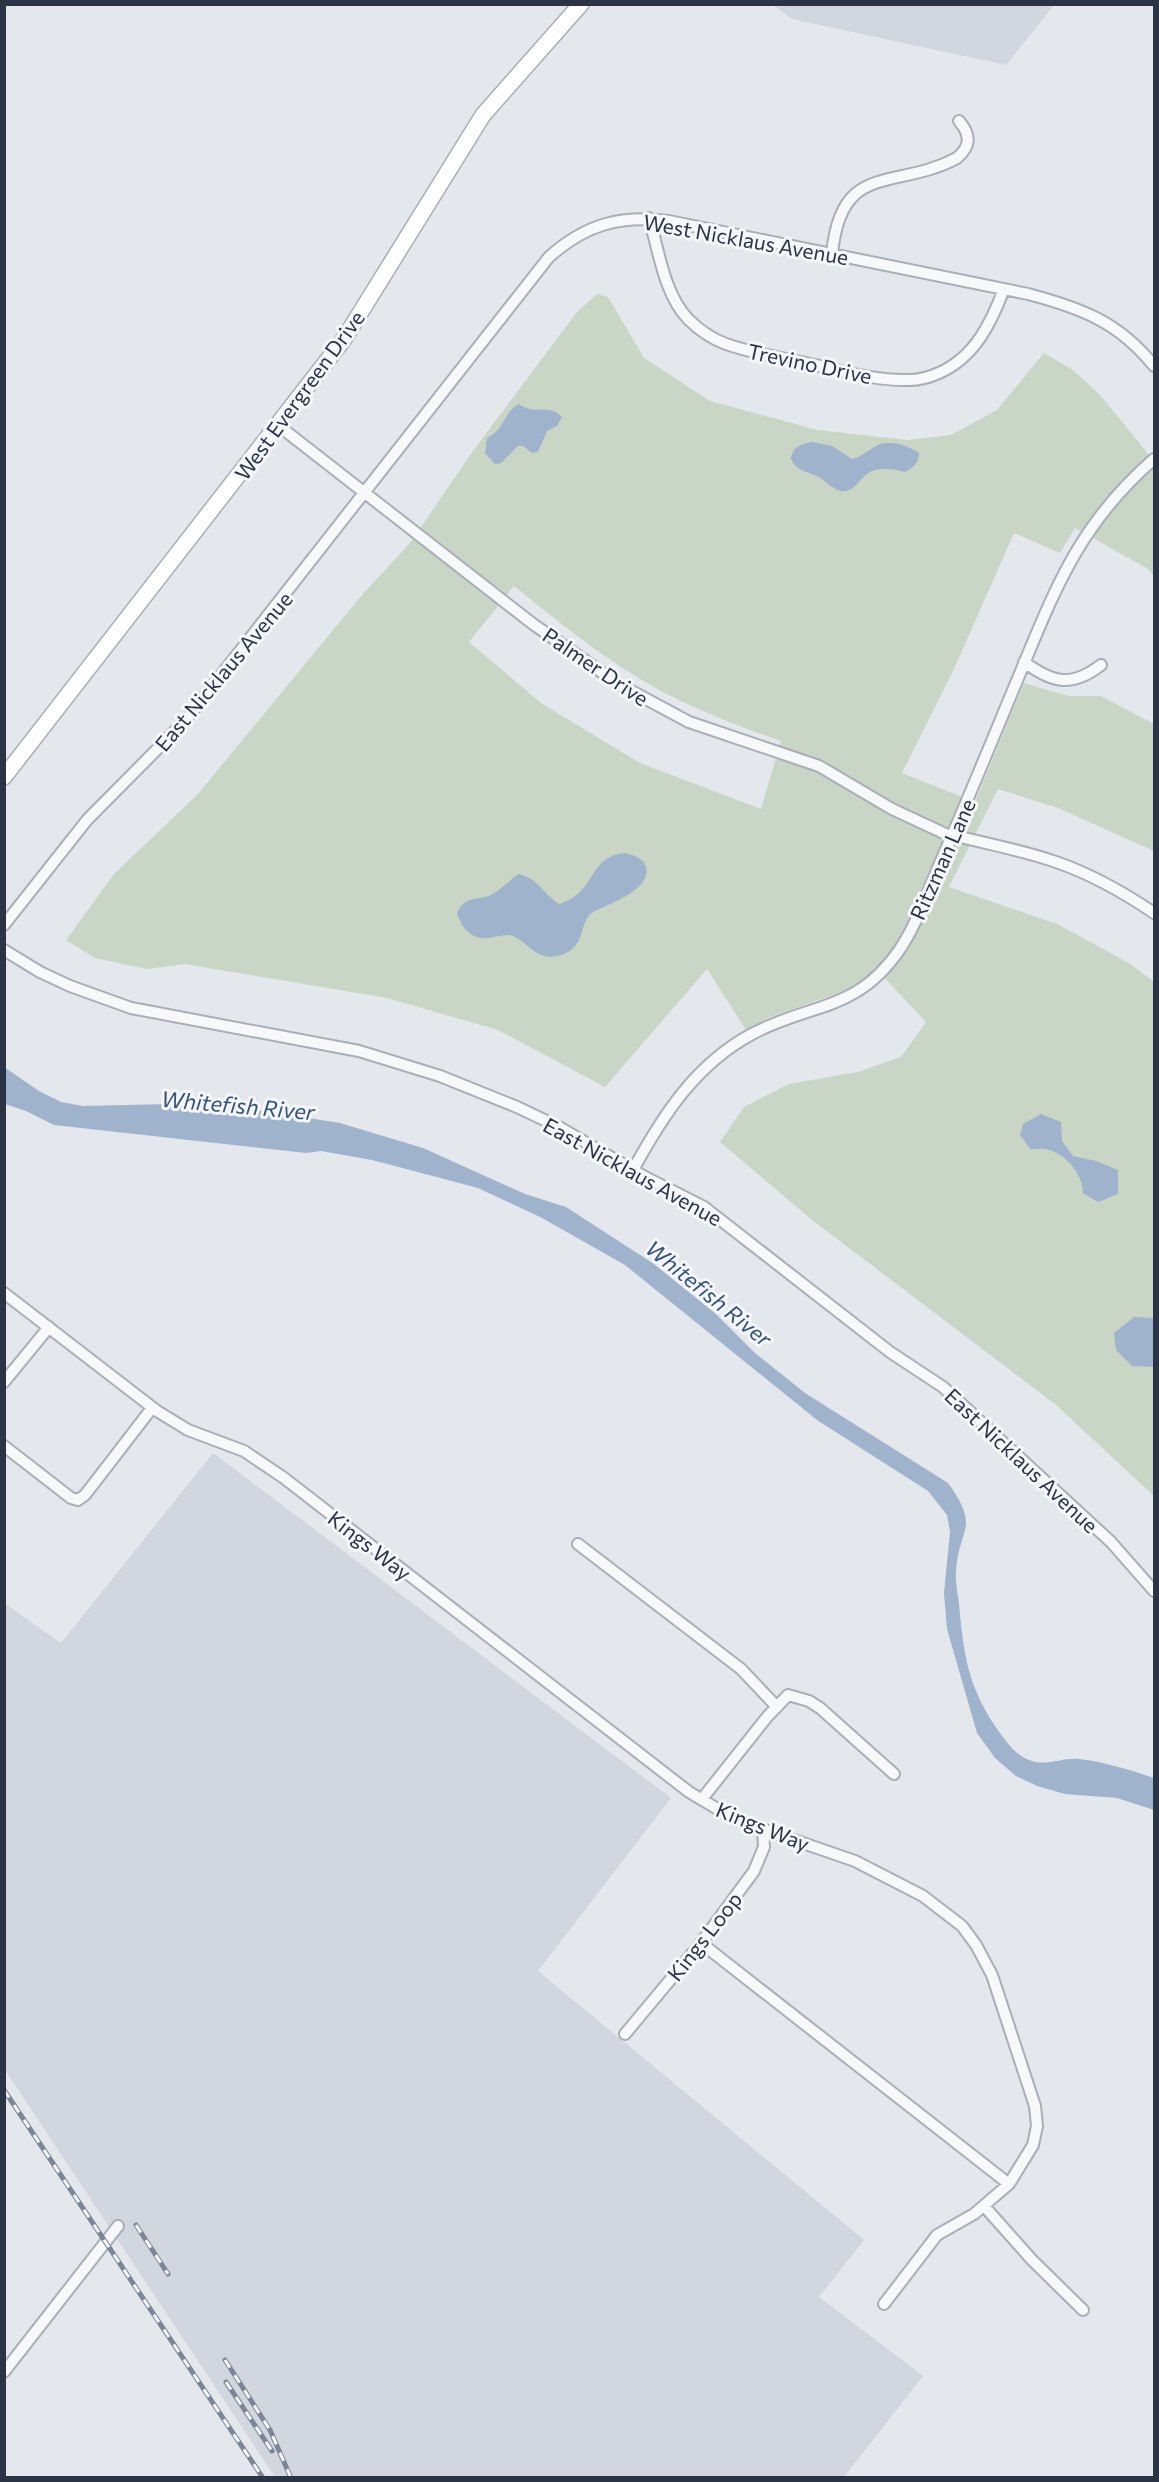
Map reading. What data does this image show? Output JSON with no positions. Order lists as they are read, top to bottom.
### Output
{
  "streets": {
    "street": [
      "West Nicklaus Avenue",
      "Trevino Drive",
      "West Evergreen Drive",
      "Palmer Drive",
      "East Nicklaus Avenue",
      "Ritzman Lane",
      "Kings Way",
      "Kings Loop"
    ]
  },
  "crossings": [
    ["West Nicklaus Avenue", "Trevino Drive"],
    ["West Nicklaus Avenue", "Palmer Drive"],
    ["West Nicklaus Avenue", "East Nicklaus Avenue"],
    ["West Evergreen Drive", "Palmer Drive"],
    ["Palmer Drive", "East Nicklaus Avenue"],
    ["Palmer Drive", "Ritzman Lane"],
    ["East Nicklaus Avenue", "Ritzman Lane"],
    ["Kings Way", "Kings Loop"]
  ],
  "water": ["Whitefish River"]
}
